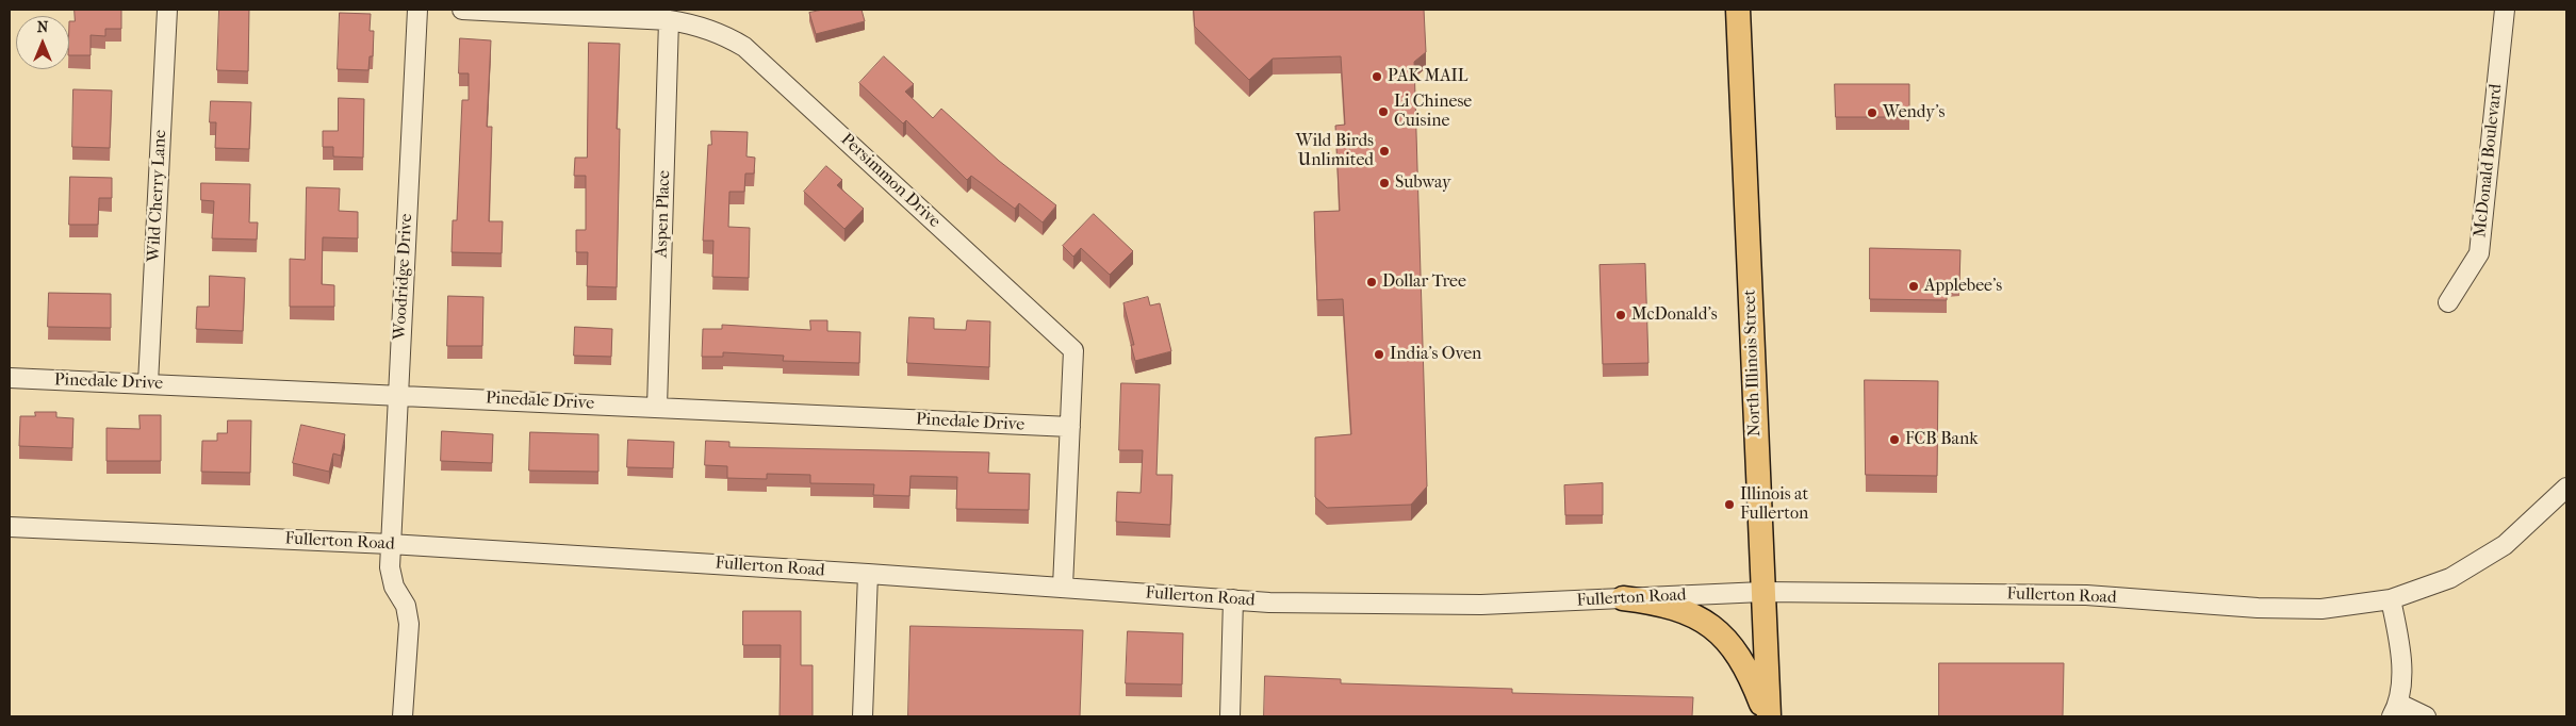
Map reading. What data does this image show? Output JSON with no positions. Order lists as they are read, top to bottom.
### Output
{
  "streets": {
    "main road": ["North Illinois Street"],
    "street": [
      "McDonald Boulevard",
      "Persimmon Drive",
      "Wild Cherry Lane",
      "Aspen Place",
      "Woodridge Drive",
      "Pinedale Drive",
      "Fullerton Road"
    ]
  },
  "crossings": [
    ["Persimmon Drive", "Aspen Place"],
    ["Persimmon Drive", "Pinedale Drive"],
    ["Persimmon Drive", "Fullerton Road"],
    ["Wild Cherry Lane", "Pinedale Drive"],
    ["Aspen Place", "Pinedale Drive"],
    ["Woodridge Drive", "Pinedale Drive"],
    ["Woodridge Drive", "Fullerton Road"],
    ["North Illinois Street", "Fullerton Road"]
  ],
  "places": [
    "PAK MAIL",
    "Li Chinese Cuisine",
    "Wendy's",
    "Wild Birds Unlimited",
    "Subway",
    "Dollar Tree",
    "Applebee's",
    "McDonald's",
    "India's Oven",
    "FCB Bank",
    "Illinois at Fullerton"
  ],
  "north": "top"
}
